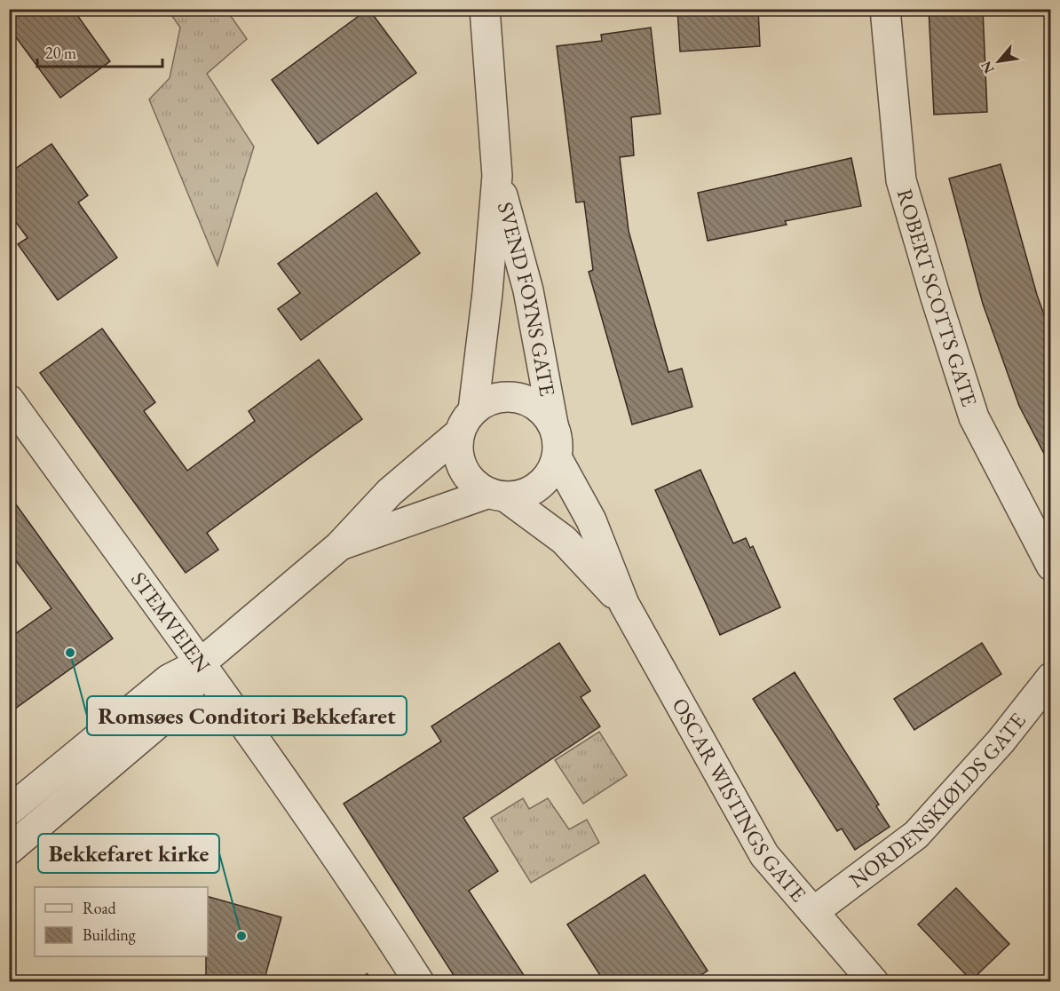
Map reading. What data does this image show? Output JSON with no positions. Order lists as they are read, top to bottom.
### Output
{
  "streets": {
    "street": [
      "ROBERT SCOTTS GATE",
      "SVEND FOYNS GATE",
      "STEMVEIEN",
      "OSCAR WISTINGS GATE",
      "NORDENSKIØLDS GATE"
    ]
  },
  "crossings": [
    ["SVEND FOYNS GATE", "OSCAR WISTINGS GATE"],
    ["OSCAR WISTINGS GATE", "NORDENSKIØLDS GATE"]
  ],
  "places": ["Romsøes Conditori Bekkefaret", "Bekkefaret kirke"],
  "legend": ["Road", "Building"],
  "scale_bar": "20 m",
  "north": "bottom left"
}
